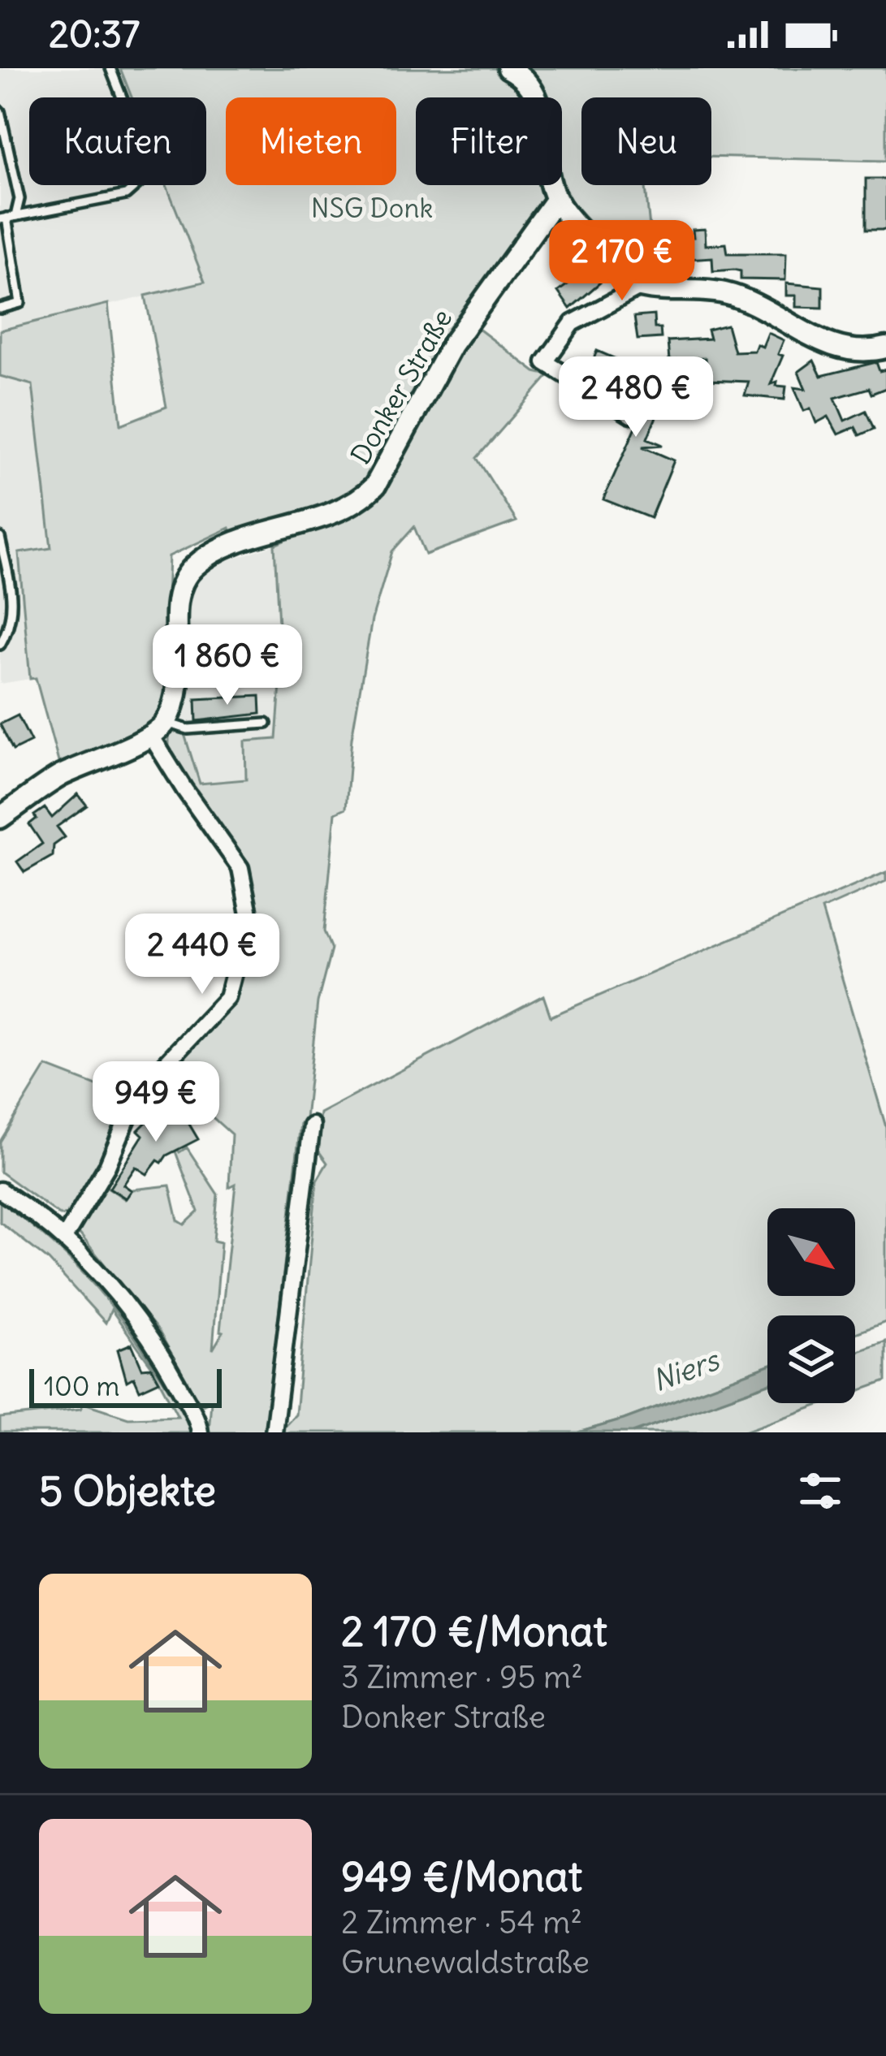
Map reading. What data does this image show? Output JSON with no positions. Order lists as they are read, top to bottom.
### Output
{
  "streets": {
    "street": ["Donker Straße"]
  },
  "water": ["Niers"],
  "parks": ["NSG Donk"],
  "scale_bar": "100 m",
  "north": "bottom right",
  "page": {
    "status": "20:37",
    "chip": [
      "Kaufen",
      "Mieten",
      "Filter",
      "Neu"
    ],
    "price": [
      "2 170 €",
      "2 480 €",
      "1 860 €",
      "2 440 €",
      "949 €"
    ],
    "scale": "100 m",
    "heading": "5 Objekte",
    "list": [
      {
        "name": "2 170 €/Monat",
        "note": "3 Zimmer · 95 m² · Donker Straße"
      },
      {
        "name": "949 €/Monat",
        "note": "2 Zimmer · 54 m² · Grunewaldstraße"
      }
    ]
  }
}
